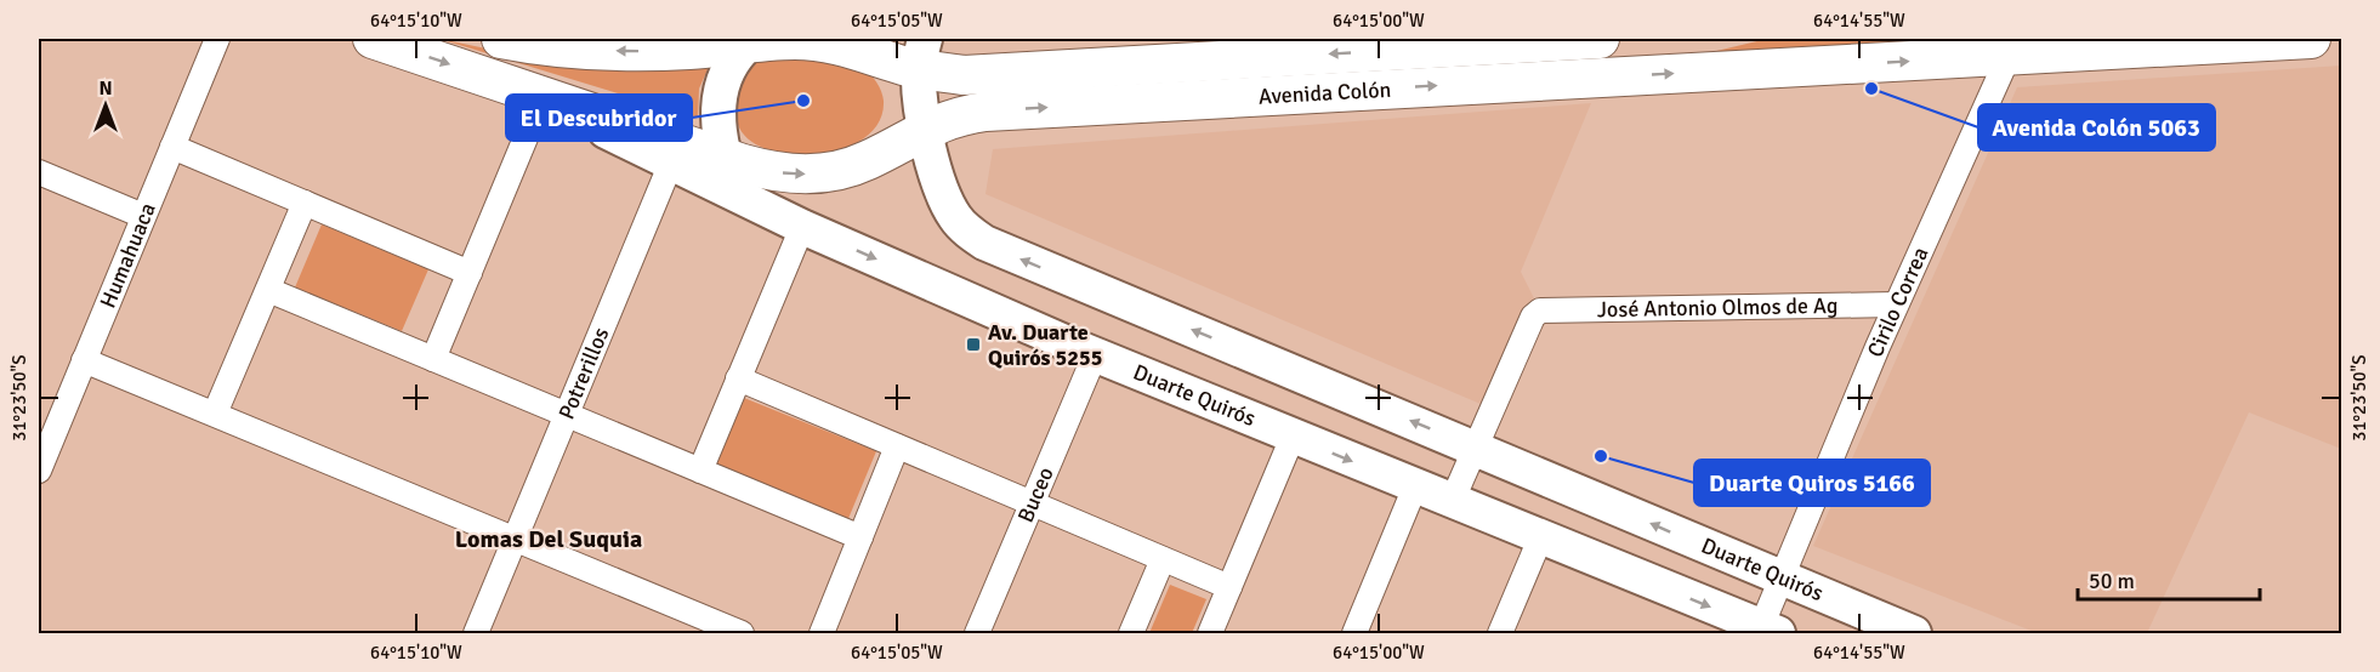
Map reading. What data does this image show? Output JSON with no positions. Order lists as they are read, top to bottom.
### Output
{
  "streets": {
    "main road": ["Avenida Colón", "Duarte Quirós"],
    "street": [
      "Humahuaca",
      "Cirilo Correa",
      "José Antonio Olmos de Ag",
      "Potrerillos",
      "Buceo"
    ]
  },
  "crossings": [
    ["Avenida Colón", "Cirilo Correa"],
    ["Avenida Colón", "Duarte Quirós"],
    ["Cirilo Correa", "José Antonio Olmos de Ag"],
    ["Cirilo Correa", "Duarte Quirós"],
    ["José Antonio Olmos de Ag", "Duarte Quirós"],
    ["Potrerillos", "Duarte Quirós"],
    ["Duarte Quirós", "Buceo"]
  ],
  "districts": ["Lomas Del Suquia"],
  "places": {
    "other": ["Avenida Colón 5063", "El Descubridor", "Duarte Quiros 5166"],
    "transit": ["Av. Duarte Quirós 5255"]
  },
  "scale_bar": "50 m",
  "north": "top",
  "coordinates": [
    "64°15'10\"W",
    "64°15'05\"W",
    "64°15'00\"W",
    "64°14'55\"W",
    "31°23'50\"S"
  ]
}
